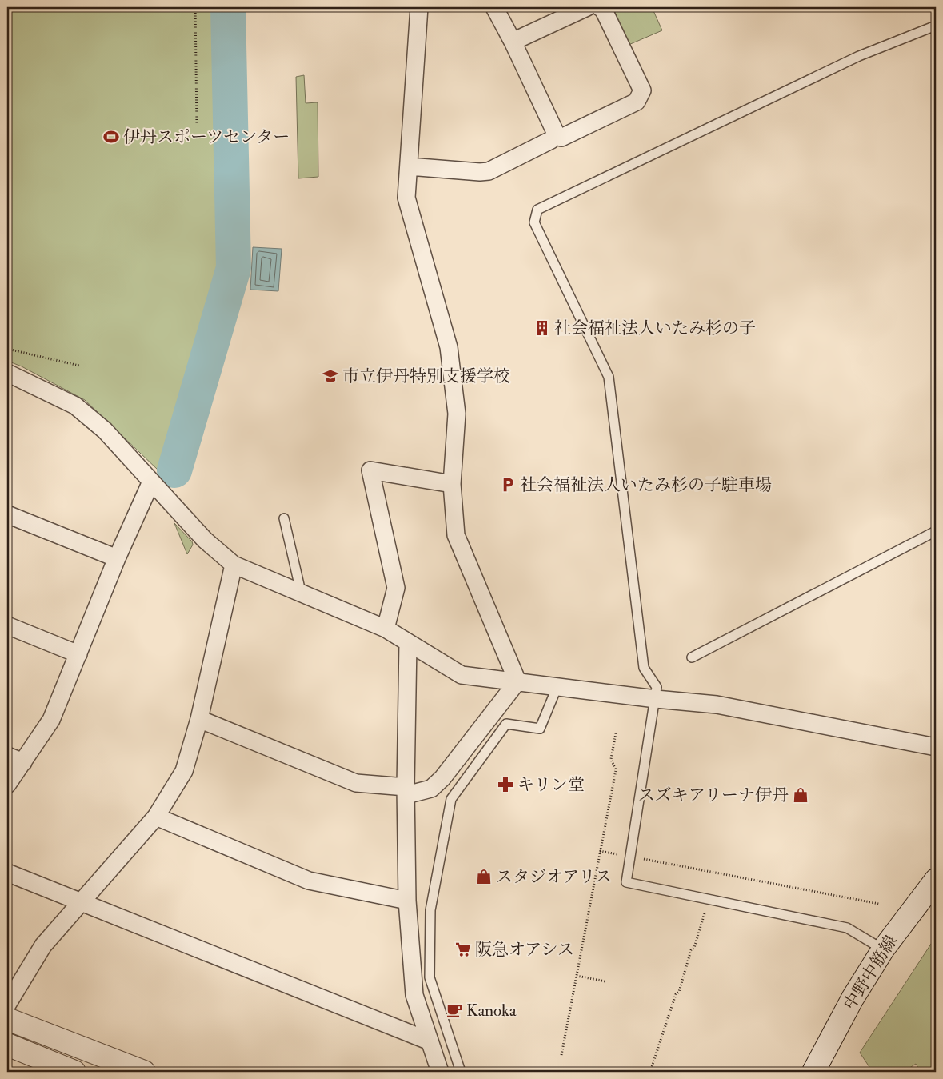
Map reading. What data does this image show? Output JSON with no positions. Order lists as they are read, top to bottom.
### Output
{
  "streets": {
    "main road": ["中野中筋線"]
  },
  "places": {
    "sports": ["伊丹スポーツセンター"],
    "building": ["社会福祉法人いたみ杉の子"],
    "school or university": ["市立伊丹特別支援学校"],
    "parking": ["社会福祉法人いたみ杉の子駐車場"],
    "pharmacy": ["キリン堂"],
    "shop": ["スズキアリーナ伊丹", "スタジオアリス"],
    "supermarket": ["阪急オアシス"],
    "cafe": ["Kanoka"]
  }
}
